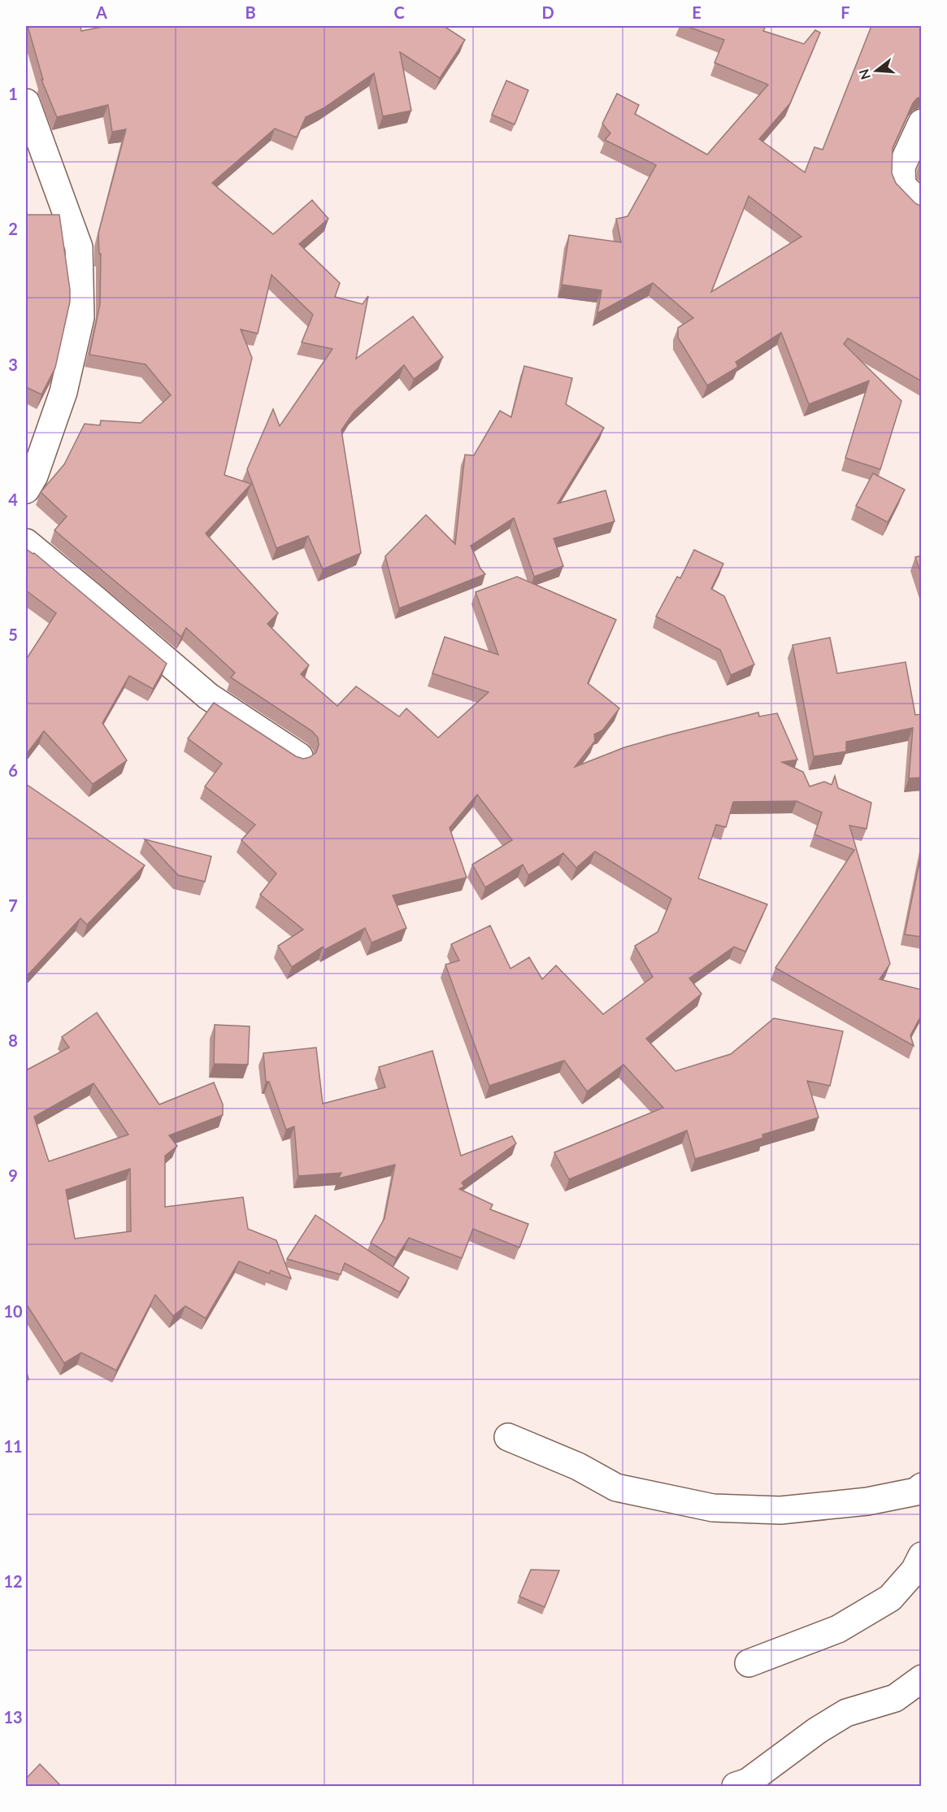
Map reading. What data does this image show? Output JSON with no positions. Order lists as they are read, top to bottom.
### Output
{
  "north": "left",
  "grid": {
    "columns": [
      "A",
      "B",
      "C",
      "D",
      "E",
      "F"
    ],
    "rows": [
      "1",
      "2",
      "3",
      "4",
      "5",
      "6",
      "7",
      "8",
      "9",
      "10",
      "11",
      "12",
      "13"
    ]
  }
}
